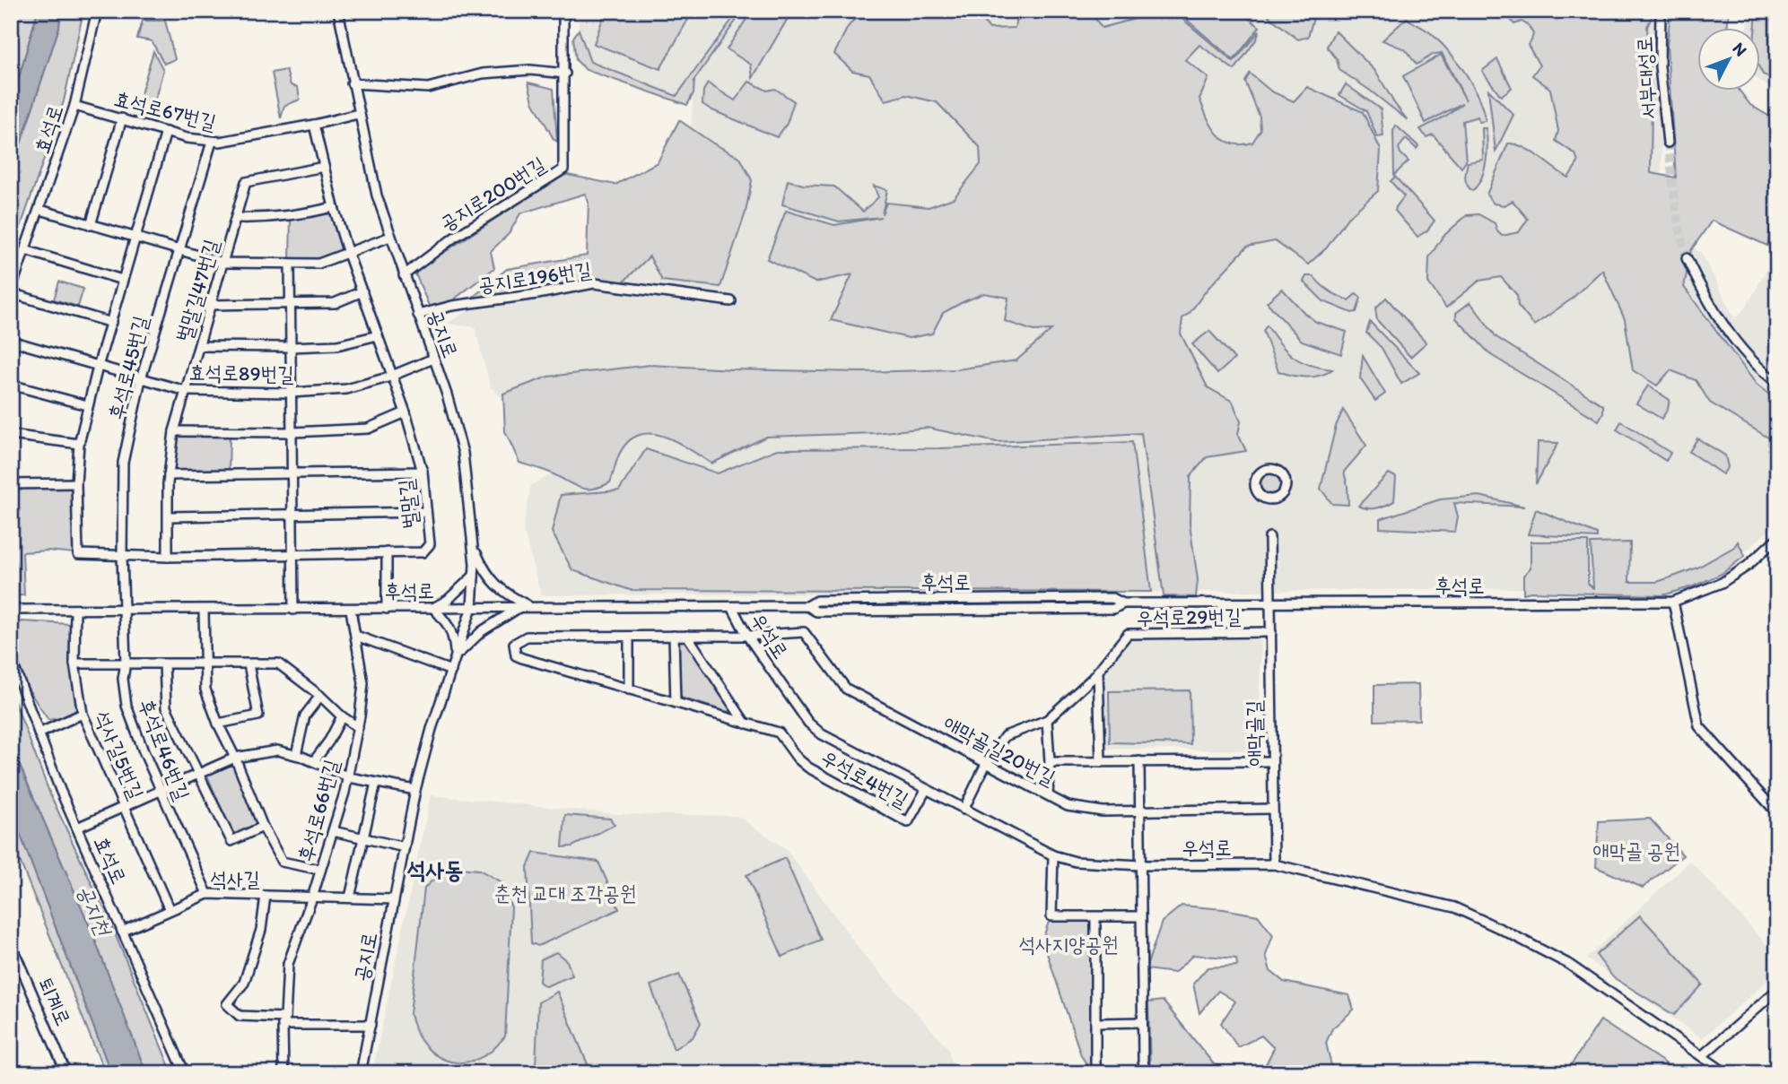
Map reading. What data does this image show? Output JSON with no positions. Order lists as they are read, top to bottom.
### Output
{
  "streets": {
    "street": [
      "서부대성로",
      "효석로67번길",
      "효석로",
      "공지로200번길",
      "공지로196번길",
      "벌말길47번길",
      "공지로",
      "후석로45번길",
      "효석로89번길",
      "벌말길",
      "후석로",
      "우석로29번길",
      "우석로",
      "애막골길",
      "후석로46번길",
      "애막골길20번길",
      "석사길5번길",
      "우석로4번길",
      "후석로66번길",
      "석사길",
      "퇴계로"
    ]
  },
  "crossings": [
    ["효석로67번길", "효석로"],
    ["효석로67번길", "공지로"],
    ["효석로67번길", "후석로45번길"],
    ["효석로67번길", "벌말길"],
    ["효석로", "석사길"],
    ["공지로200번길", "공지로"],
    ["공지로196번길", "공지로"],
    ["벌말길47번길", "효석로89번길"],
    ["벌말길47번길", "벌말길"],
    ["공지로", "효석로89번길"],
    ["공지로", "후석로"],
    ["공지로", "석사길"],
    ["후석로45번길", "효석로89번길"],
    ["후석로45번길", "벌말길"],
    ["후석로45번길", "후석로"],
    ["후석로45번길", "후석로46번길"],
    ["효석로89번길", "벌말길"],
    ["후석로", "우석로"],
    ["후석로", "애막골길"],
    ["후석로", "후석로46번길"],
    ["후석로", "석사길5번길"],
    ["후석로", "후석로66번길"],
    ["우석로29번길", "우석로"],
    ["우석로29번길", "애막골길"],
    ["우석로29번길", "애막골길20번길"],
    ["우석로", "애막골길"],
    ["우석로", "애막골길20번길"],
    ["우석로", "우석로4번길"],
    ["애막골길", "애막골길20번길"],
    ["후석로46번길", "석사길"],
    ["애막골길20번길", "우석로4번길"],
    ["석사길5번길", "석사길"],
    ["후석로66번길", "석사길"]
  ],
  "districts": ["석사동"],
  "water": ["공지천"],
  "parks": ["애막골 공원", "춘천 교대 조각공원", "석사지양공원"],
  "north": "top right"
}
